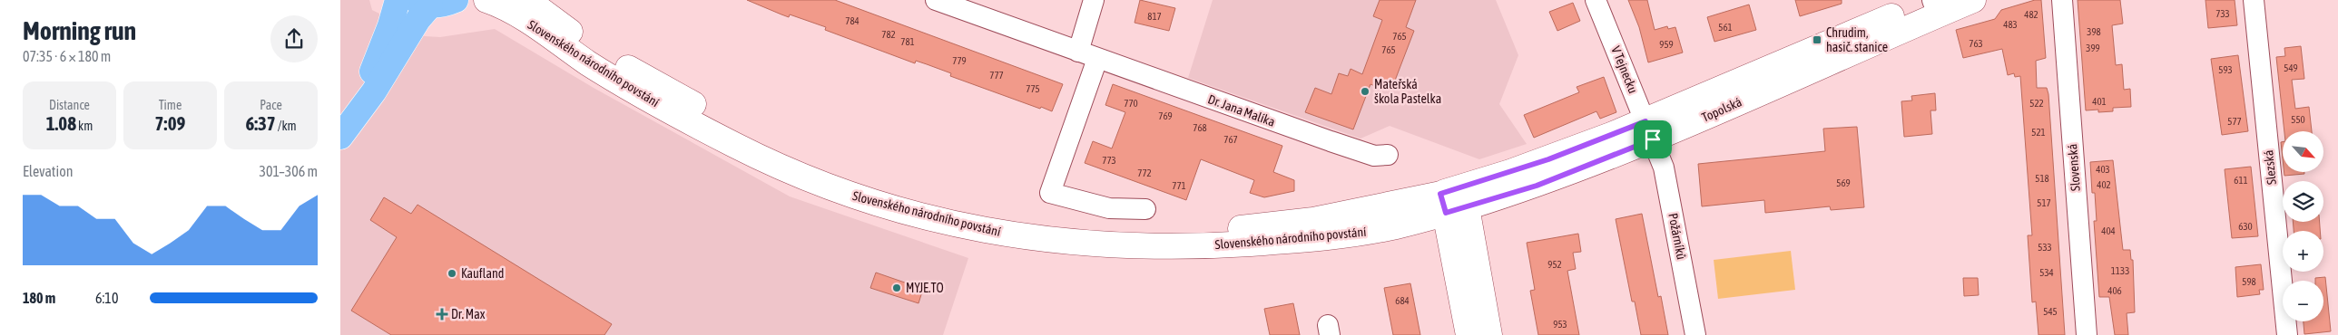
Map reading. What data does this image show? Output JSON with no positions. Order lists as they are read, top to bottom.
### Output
{
  "streets": {
    "main road": ["Slovenského národního povstání", "Topolská"],
    "street": [
      "V Tejnecku",
      "Dr. Jana Malíka",
      "Slovenská",
      "Slezská",
      "Požárníků"
    ]
  },
  "crossings": [
    ["Slovenského národního povstání", "Topolská"],
    ["V Tejnecku", "Topolská"],
    ["V Tejnecku", "Požárníků"],
    ["Topolská", "Požárníků"]
  ],
  "places": {
    "transit": ["Chrudim, hasič. stanice"],
    "other": ["Mateřská škola Pastelka", "Kaufland", "MYJE.TO"],
    "health": ["Dr. Max"]
  },
  "house_numbers": [
    "733",
    "482",
    "817",
    "784",
    "483",
    "561",
    "398",
    "782",
    "765",
    "781",
    "763",
    "959",
    "399",
    "765",
    "779",
    "549",
    "593",
    "777",
    "775",
    "401",
    "770",
    "522",
    "769",
    "550",
    "577",
    "768",
    "521",
    "767",
    "773",
    "403",
    "772",
    "518",
    "611",
    "569",
    "402",
    "771",
    "517",
    "630",
    "404",
    "533",
    "952",
    "1133",
    "534",
    "598",
    "406",
    "684",
    "545",
    "953"
  ],
  "north": "bottom right",
  "page": {
    "heading": ["Morning run", "07:35 · 6 × 180 m"],
    "stats": [
      ["Distance", "1.08 km"],
      ["Time", "7:09"],
      ["Pace", "6:37 /km"]
    ],
    "map_buttons": ["+", "−"],
    "chart": ["Elevation", "301–306 m"],
    "list": [
      {
        "name": "180 m",
        "note": "6:10"
      }
    ]
  }
}
